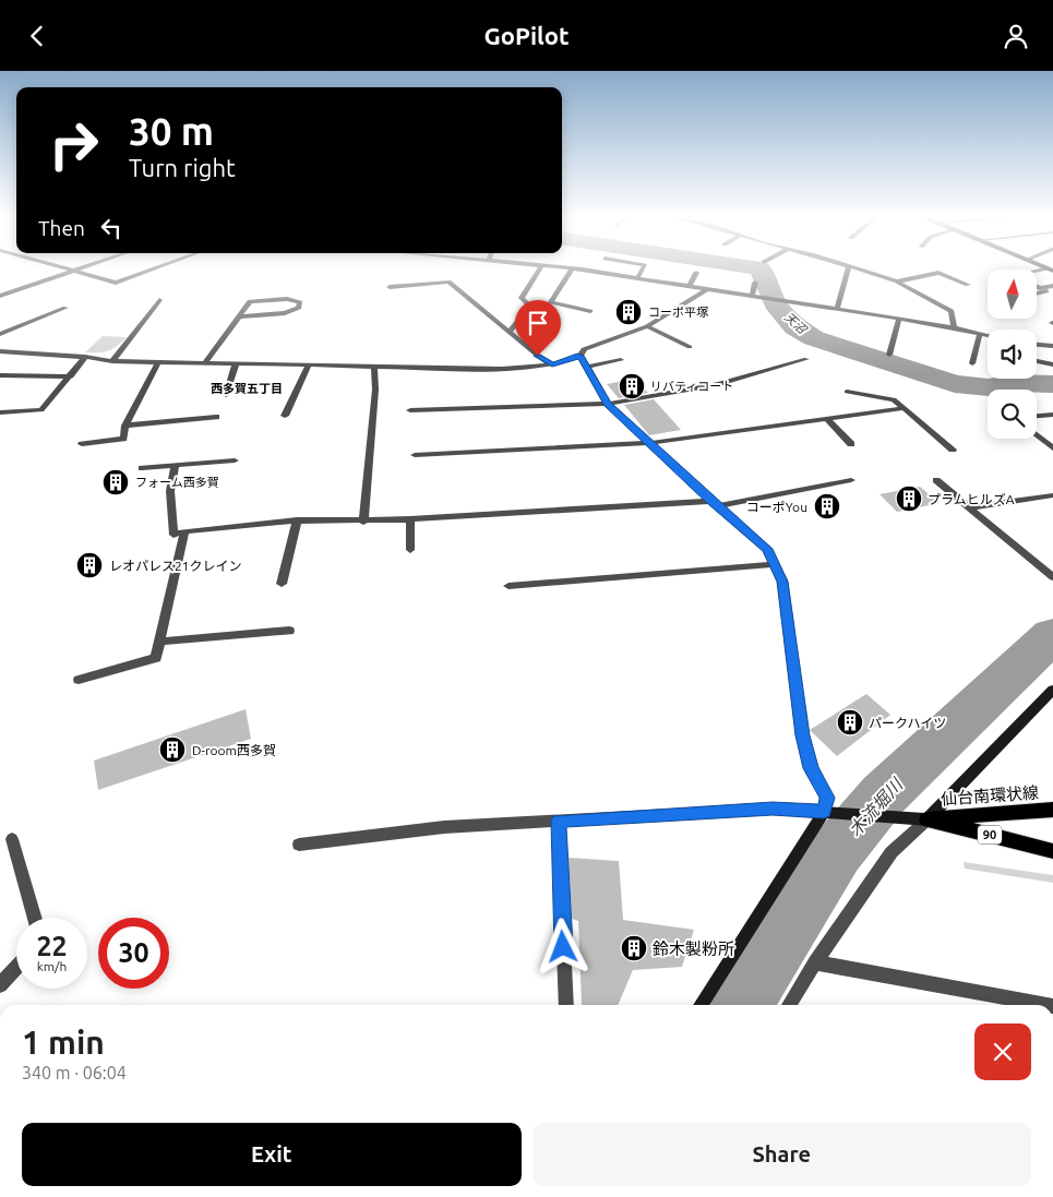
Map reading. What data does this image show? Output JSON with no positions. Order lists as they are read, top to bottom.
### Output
{
  "streets": {
    "main road": ["仙台南環状線", "90"]
  },
  "districts": ["西多賀五丁目"],
  "water": ["天沼", "木流堀川"],
  "places": {
    "building": [
      "コーポ平塚",
      "リバティコート",
      "フォーム西多賀",
      "プラムヒルズA",
      "コーポYou",
      "レオパレス21クレイン",
      "パークハイツ",
      "D-room西多賀",
      "鈴木製粉所"
    ]
  },
  "north": "top",
  "page": {
    "header": "GoPilot",
    "turn": ["30 m", "Turn right"],
    "then": "Then",
    "speed": "22 km/h",
    "limit": "30",
    "heading": ["1 min", "340 m · 06:04"],
    "buttons": ["Exit", "Share"]
  }
}
